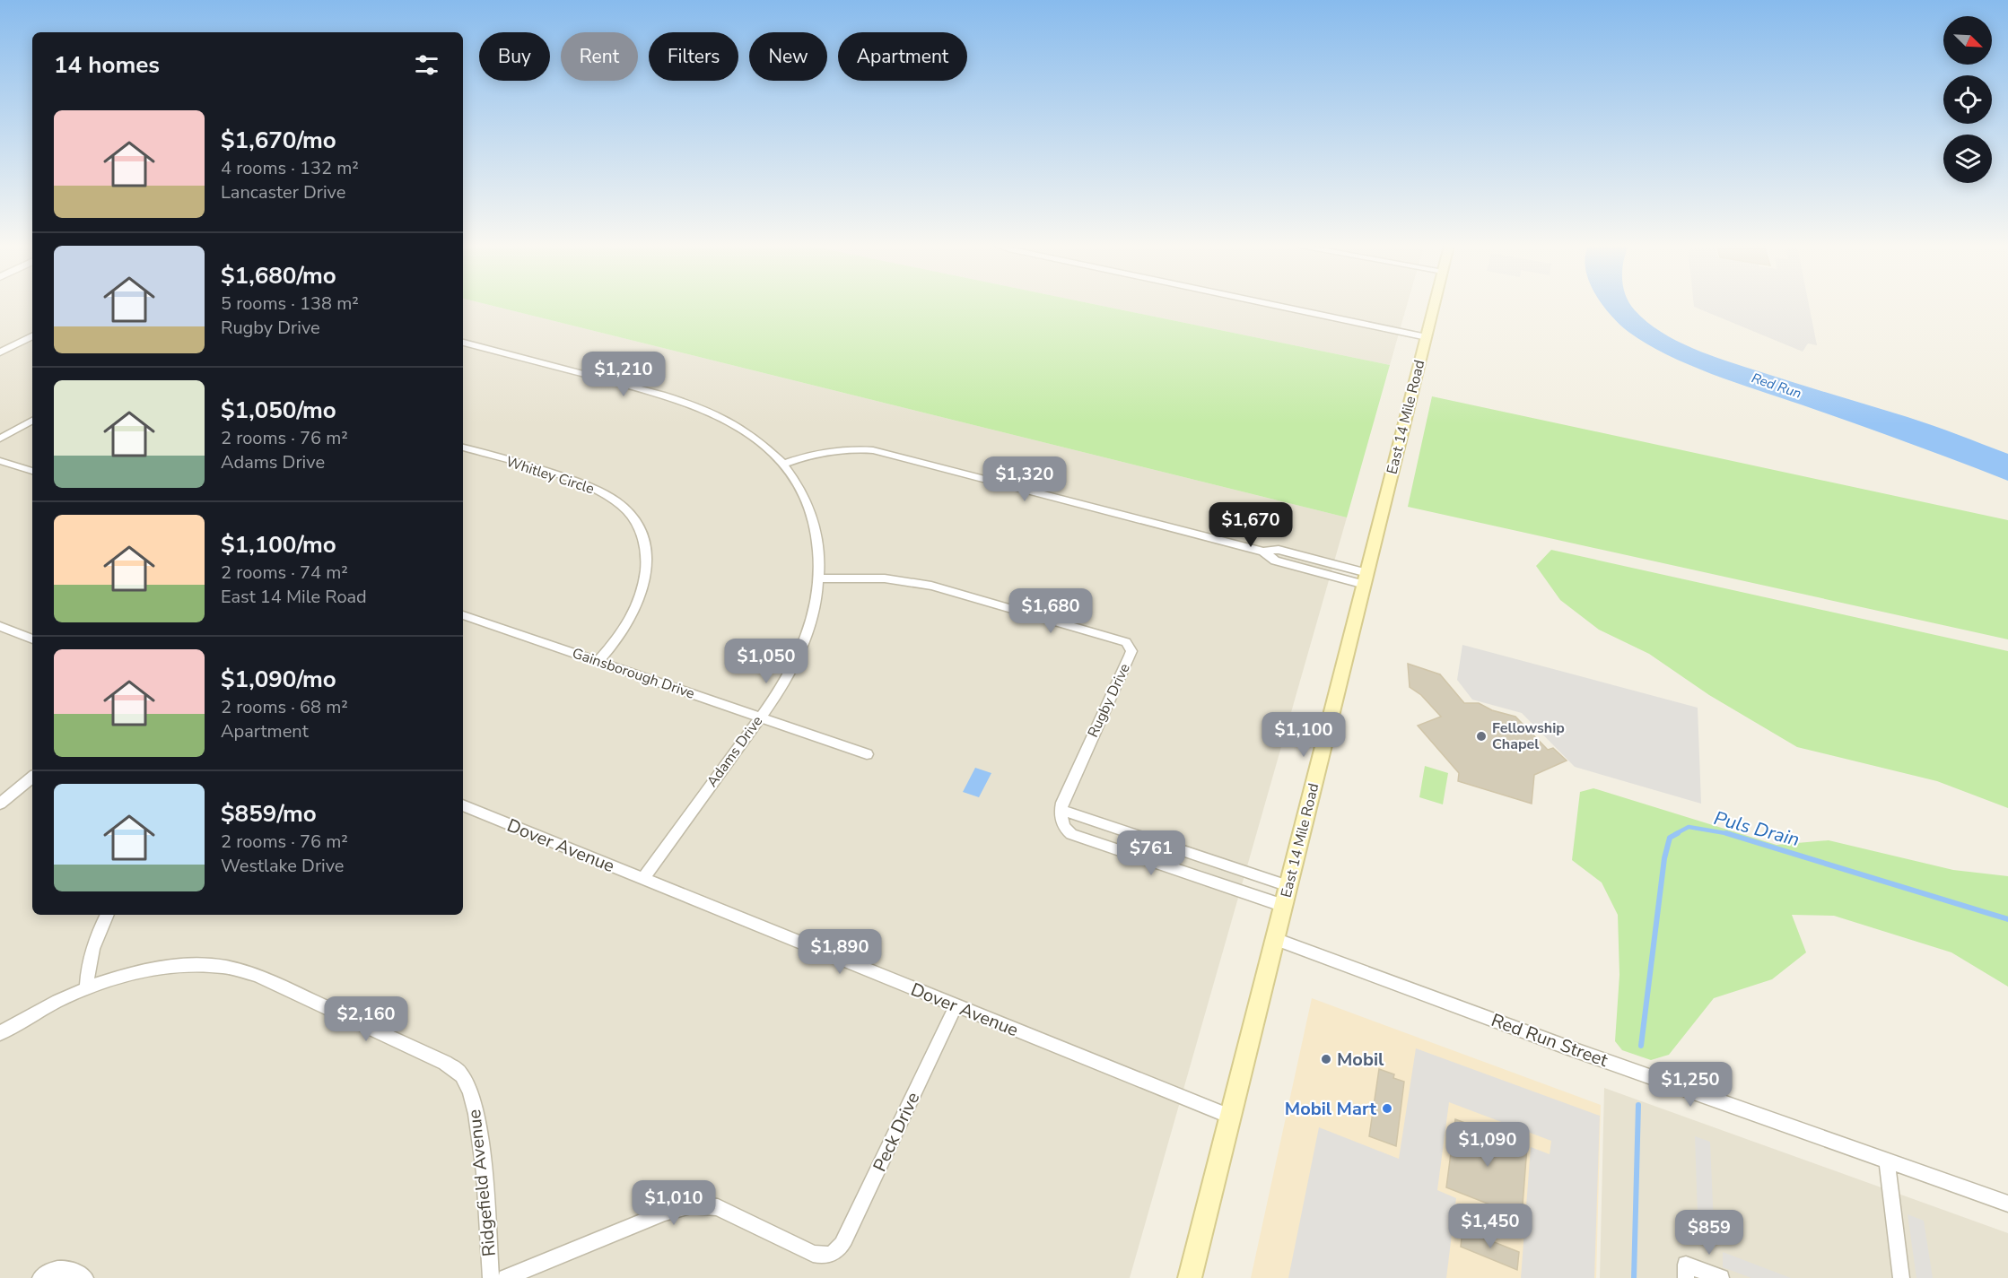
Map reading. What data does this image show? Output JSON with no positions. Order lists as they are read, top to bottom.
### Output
{
  "streets": {
    "main road": ["East 14 Mile Road"],
    "street": [
      "Whitley Circle",
      "Gainsborough Drive",
      "Rugby Drive",
      "Adams Drive",
      "Dover Avenue",
      "Red Run Street",
      "Peck Drive",
      "Ridgefield Avenue"
    ]
  },
  "crossings": [
    ["East 14 Mile Road", "Dover Avenue"],
    ["East 14 Mile Road", "Red Run Street"],
    ["Whitley Circle", "Gainsborough Drive"],
    ["Gainsborough Drive", "Adams Drive"],
    ["Rugby Drive", "Adams Drive"],
    ["Adams Drive", "Dover Avenue"],
    ["Dover Avenue", "Peck Drive"]
  ],
  "water": ["Red Run", "Puls Drain"],
  "places": ["Fellowship Chapel", "Mobil", "Mobil Mart"],
  "north": "bottom right",
  "page": {
    "chip": [
      "Buy",
      "Rent",
      "Filters",
      "New",
      "Apartment"
    ],
    "heading": "14 homes",
    "list": [
      {
        "name": "$1,670/mo",
        "note": "4 rooms · 132 m² · Lancaster Drive"
      },
      {
        "name": "$1,680/mo",
        "note": "5 rooms · 138 m² · Rugby Drive"
      },
      {
        "name": "$1,050/mo",
        "note": "2 rooms · 76 m² · Adams Drive"
      },
      {
        "name": "$1,100/mo",
        "note": "2 rooms · 74 m² · East 14 Mile Road"
      },
      {
        "name": "$1,090/mo",
        "note": "2 rooms · 68 m² · Apartment"
      },
      {
        "name": "$859/mo",
        "note": "2 rooms · 76 m² · Westlake Drive"
      }
    ],
    "price": [
      "$1,210",
      "$1,320",
      "$1,670",
      "$1,680",
      "$1,050",
      "$1,100",
      "$761",
      "$1,890",
      "$2,160",
      "$1,250",
      "$1,090",
      "$1,010",
      "$1,450",
      "$859"
    ]
  }
}
